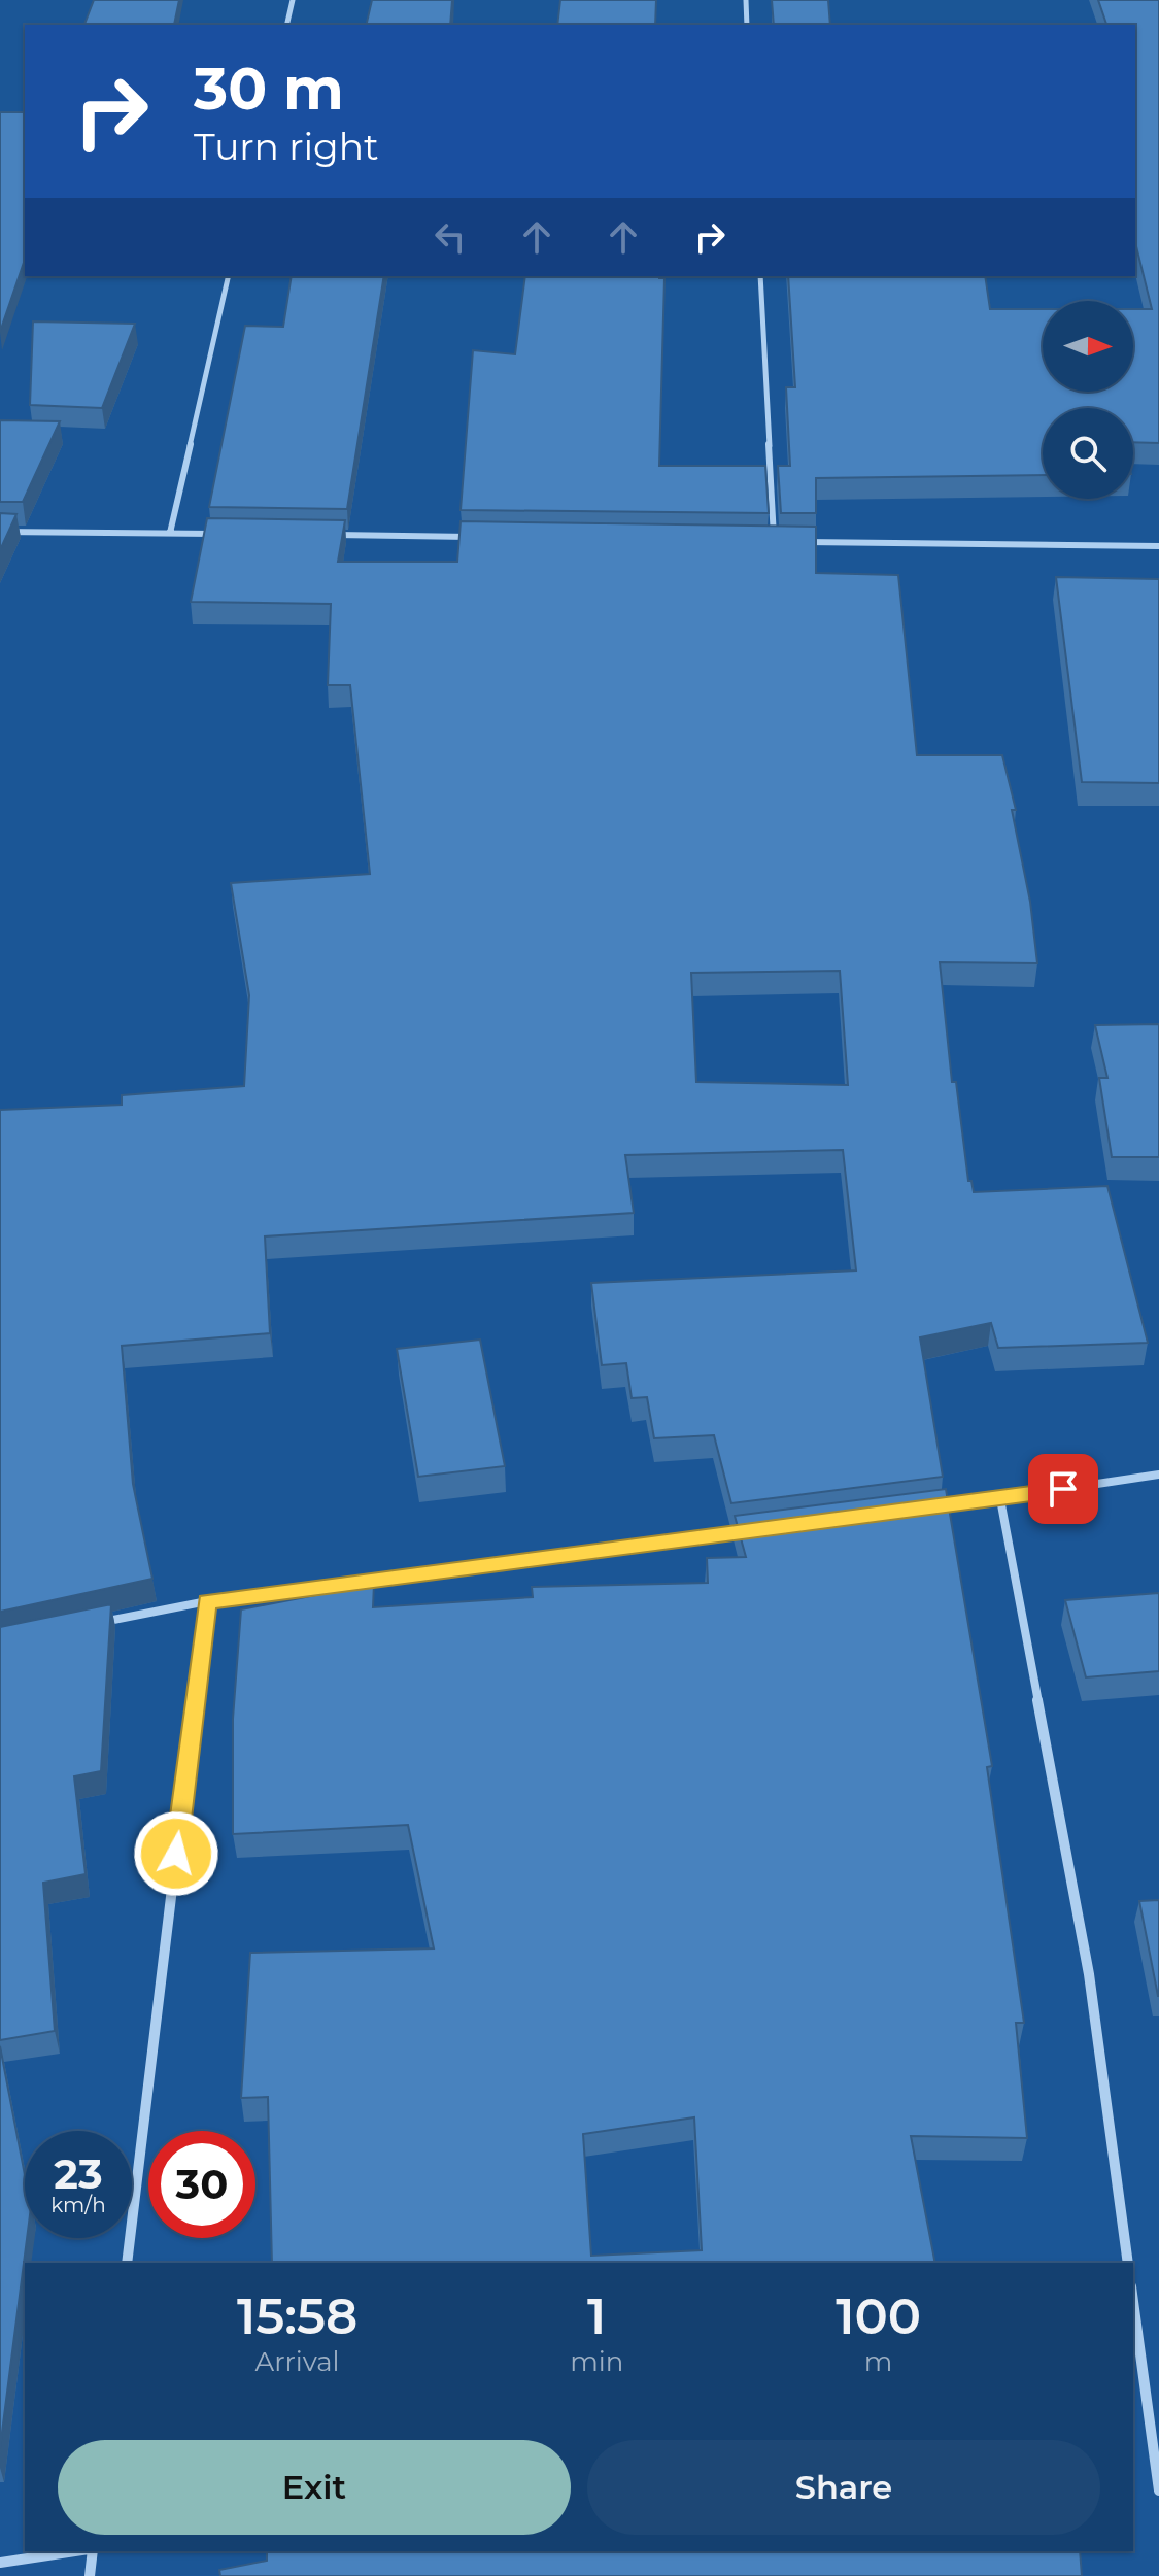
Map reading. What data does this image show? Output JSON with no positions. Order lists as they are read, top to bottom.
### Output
{
  "north": "right",
  "page": {
    "turn": ["30 m", "Turn right"],
    "speed": "23 km/h",
    "limit": "30",
    "eta": [
      "15:58",
      "Arrival",
      "1",
      "min",
      "100",
      "m"
    ],
    "buttons": ["Exit", "Share"]
  }
}
